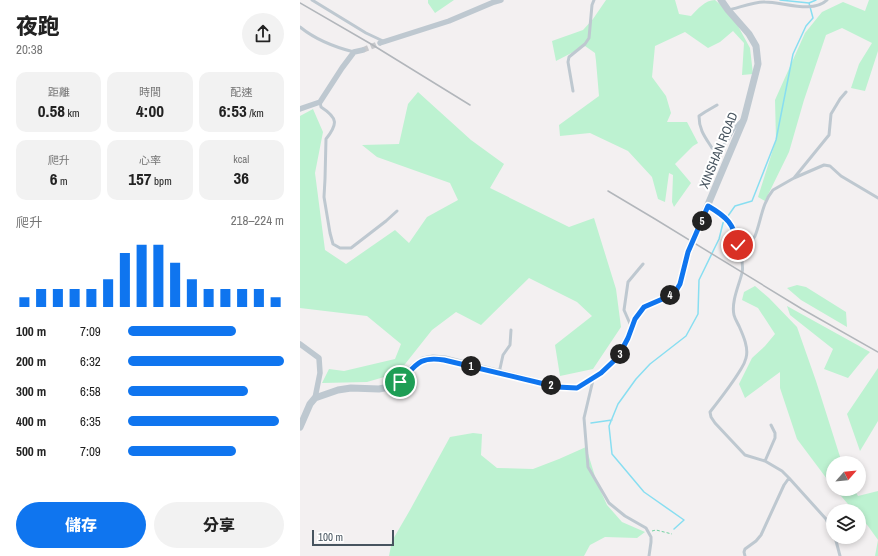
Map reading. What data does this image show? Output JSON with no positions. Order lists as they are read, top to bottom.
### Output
{
  "streets": {
    "street": ["XINSHAN ROAD"]
  },
  "scale_bar": "100 m",
  "north": "top right",
  "page": {
    "heading": ["夜跑", "20:38"],
    "stats": [
      ["距離", "0.58 km"],
      ["時間", "4:00"],
      ["配速", "6:53 /km"],
      ["爬升", "6 m"],
      ["心率", "157 bpm"],
      ["kcal", "36"]
    ],
    "chart": ["爬升", "218–224 m"],
    "pins": [
      "5",
      "4",
      "3",
      "1",
      "2"
    ],
    "list": [
      {
        "name": "100 m",
        "note": "7:09"
      },
      {
        "name": "200 m",
        "note": "6:32"
      },
      {
        "name": "300 m",
        "note": "6:58"
      },
      {
        "name": "400 m",
        "note": "6:35"
      },
      {
        "name": "500 m",
        "note": "7:09"
      }
    ],
    "buttons": ["儲存", "分享"],
    "scale": "100 m"
  }
}
